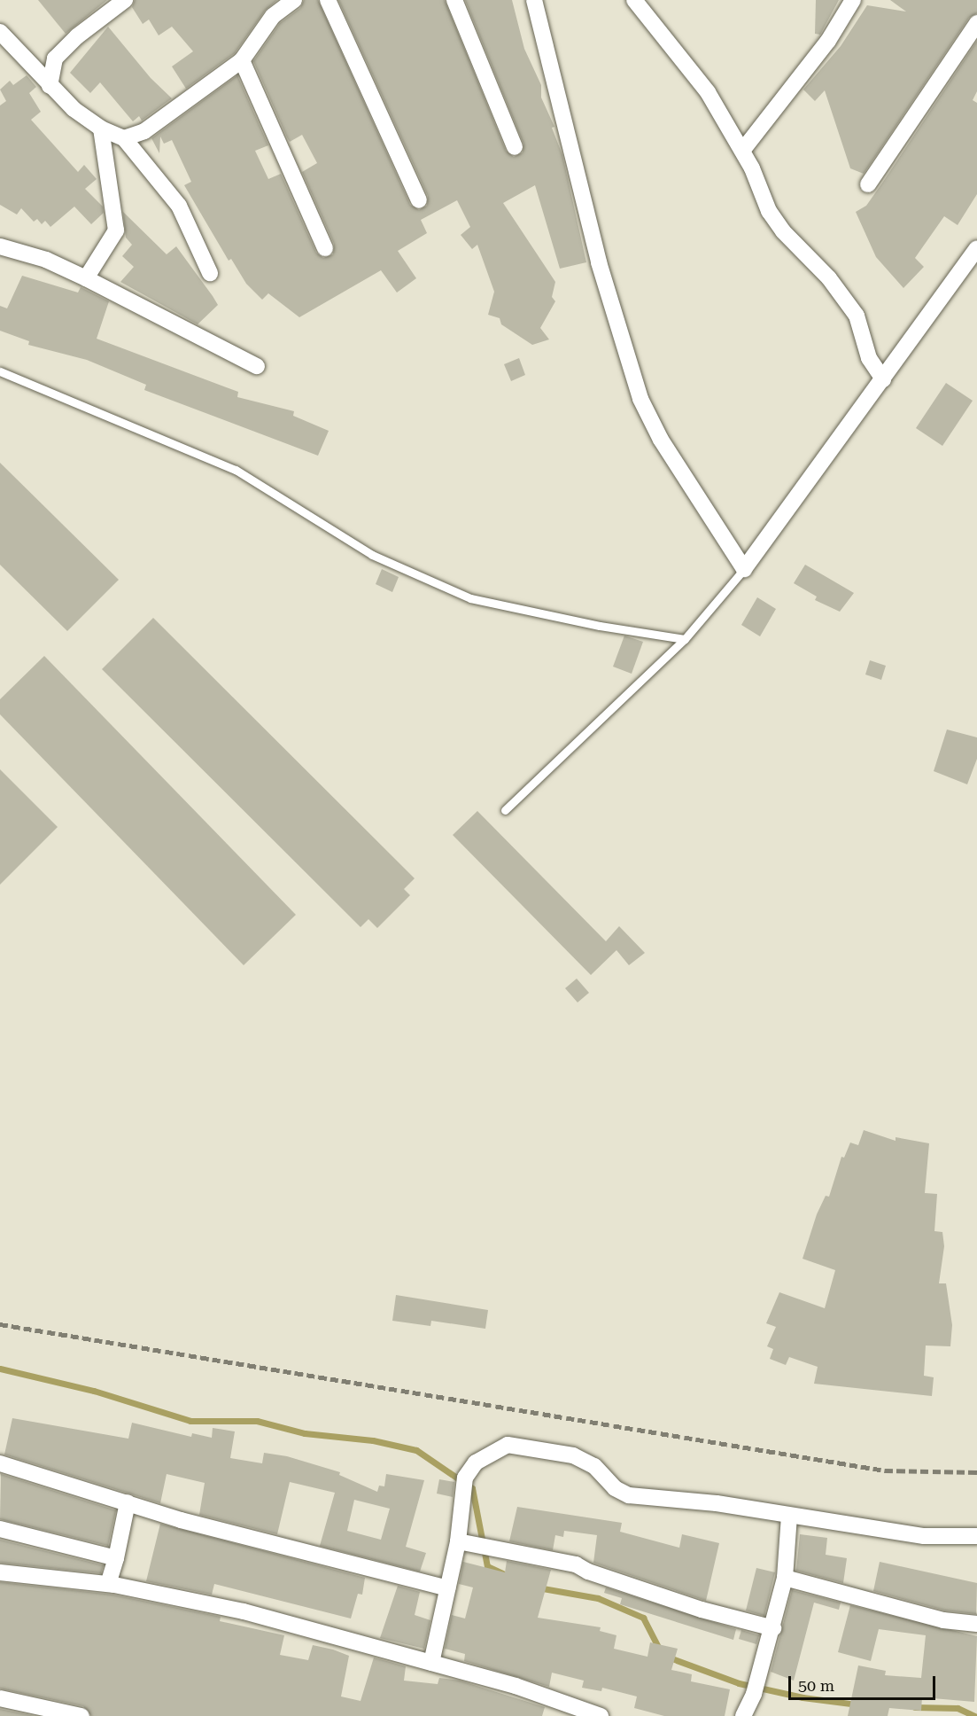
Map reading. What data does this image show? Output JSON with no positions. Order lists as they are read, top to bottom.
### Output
{
  "scale_bar": "50 m"
}
